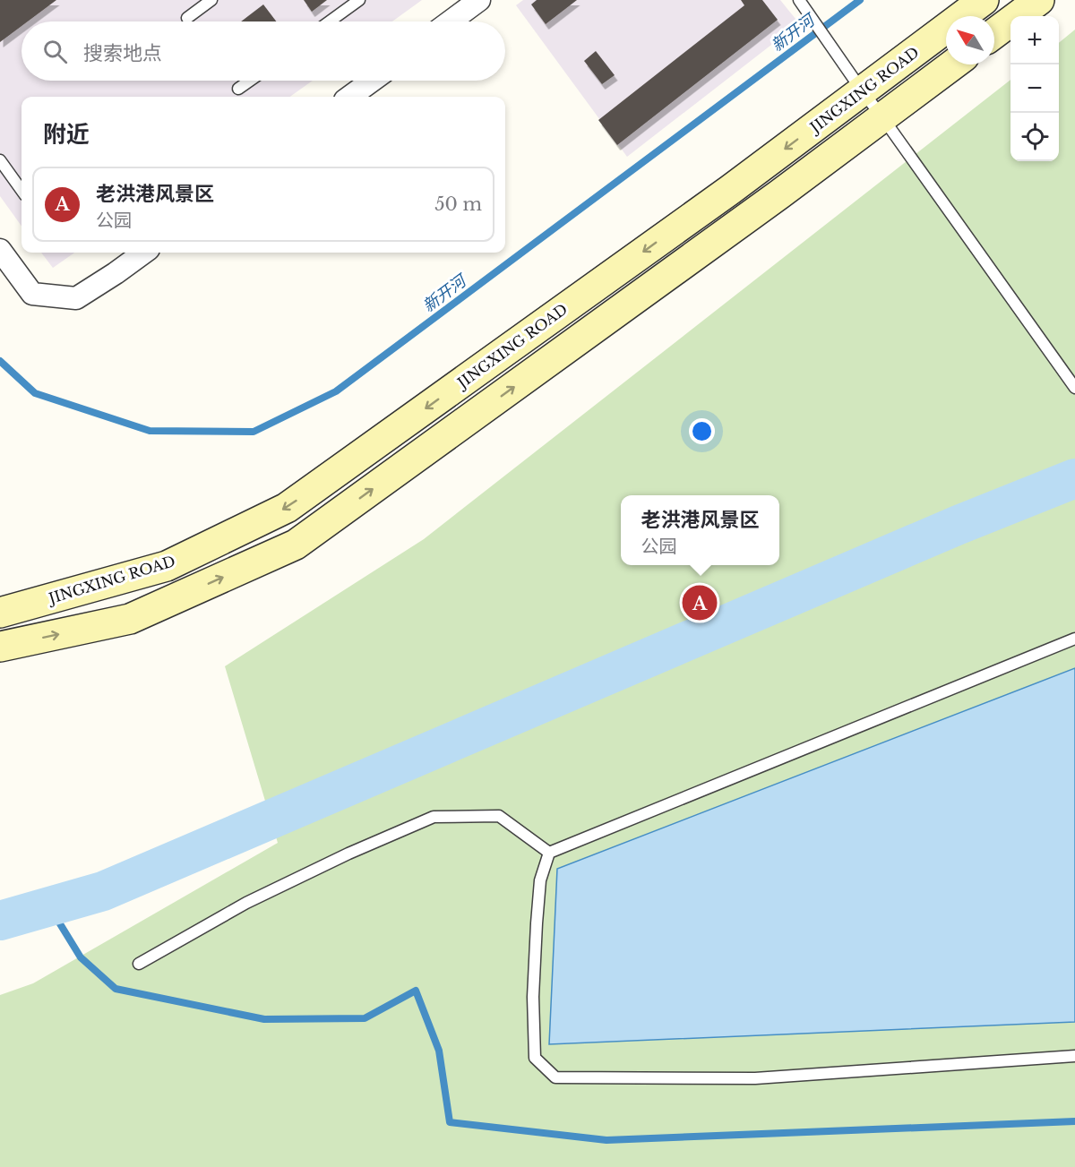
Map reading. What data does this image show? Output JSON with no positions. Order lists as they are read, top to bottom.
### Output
{
  "streets": {
    "main road": ["JINGXING ROAD"]
  },
  "water": ["新开河"],
  "north": "top left",
  "page": {
    "map_buttons": ["+", "−"],
    "search": "搜索地点",
    "heading": "附近",
    "list": [
      {
        "mark": "A",
        "name": "老洪港风景区",
        "note": "公园",
        "value": "50 m"
      }
    ],
    "popup": ["老洪港风景区", "公园"],
    "pins": "A"
  }
}
